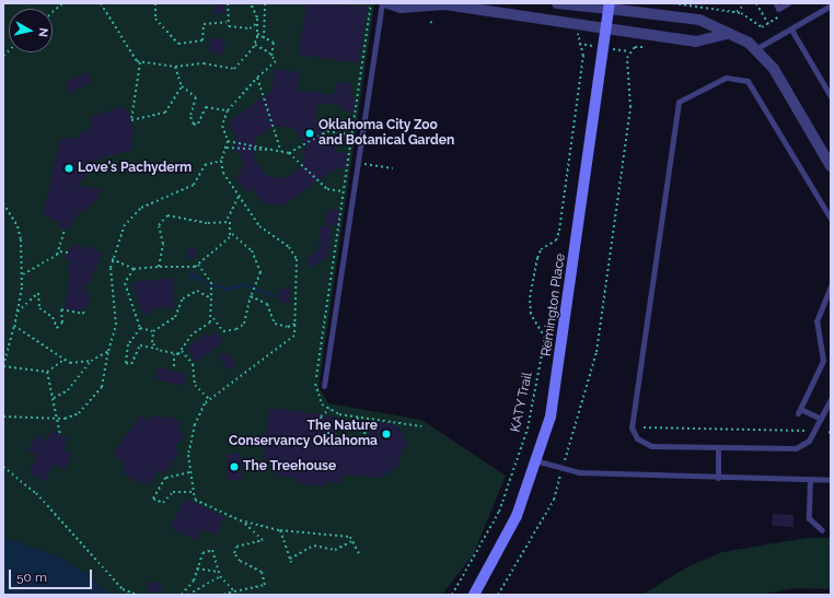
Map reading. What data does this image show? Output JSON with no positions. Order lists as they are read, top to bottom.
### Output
{
  "streets": {
    "main road": ["Remington Place"],
    "path": ["KATY Trail"]
  },
  "places": [
    "Oklahoma City Zoo and Botanical Garden",
    "Love's Pachyderm",
    "The Nature Conservancy Oklahoma",
    "The Treehouse"
  ],
  "scale_bar": "50 m",
  "north": "right"
}
